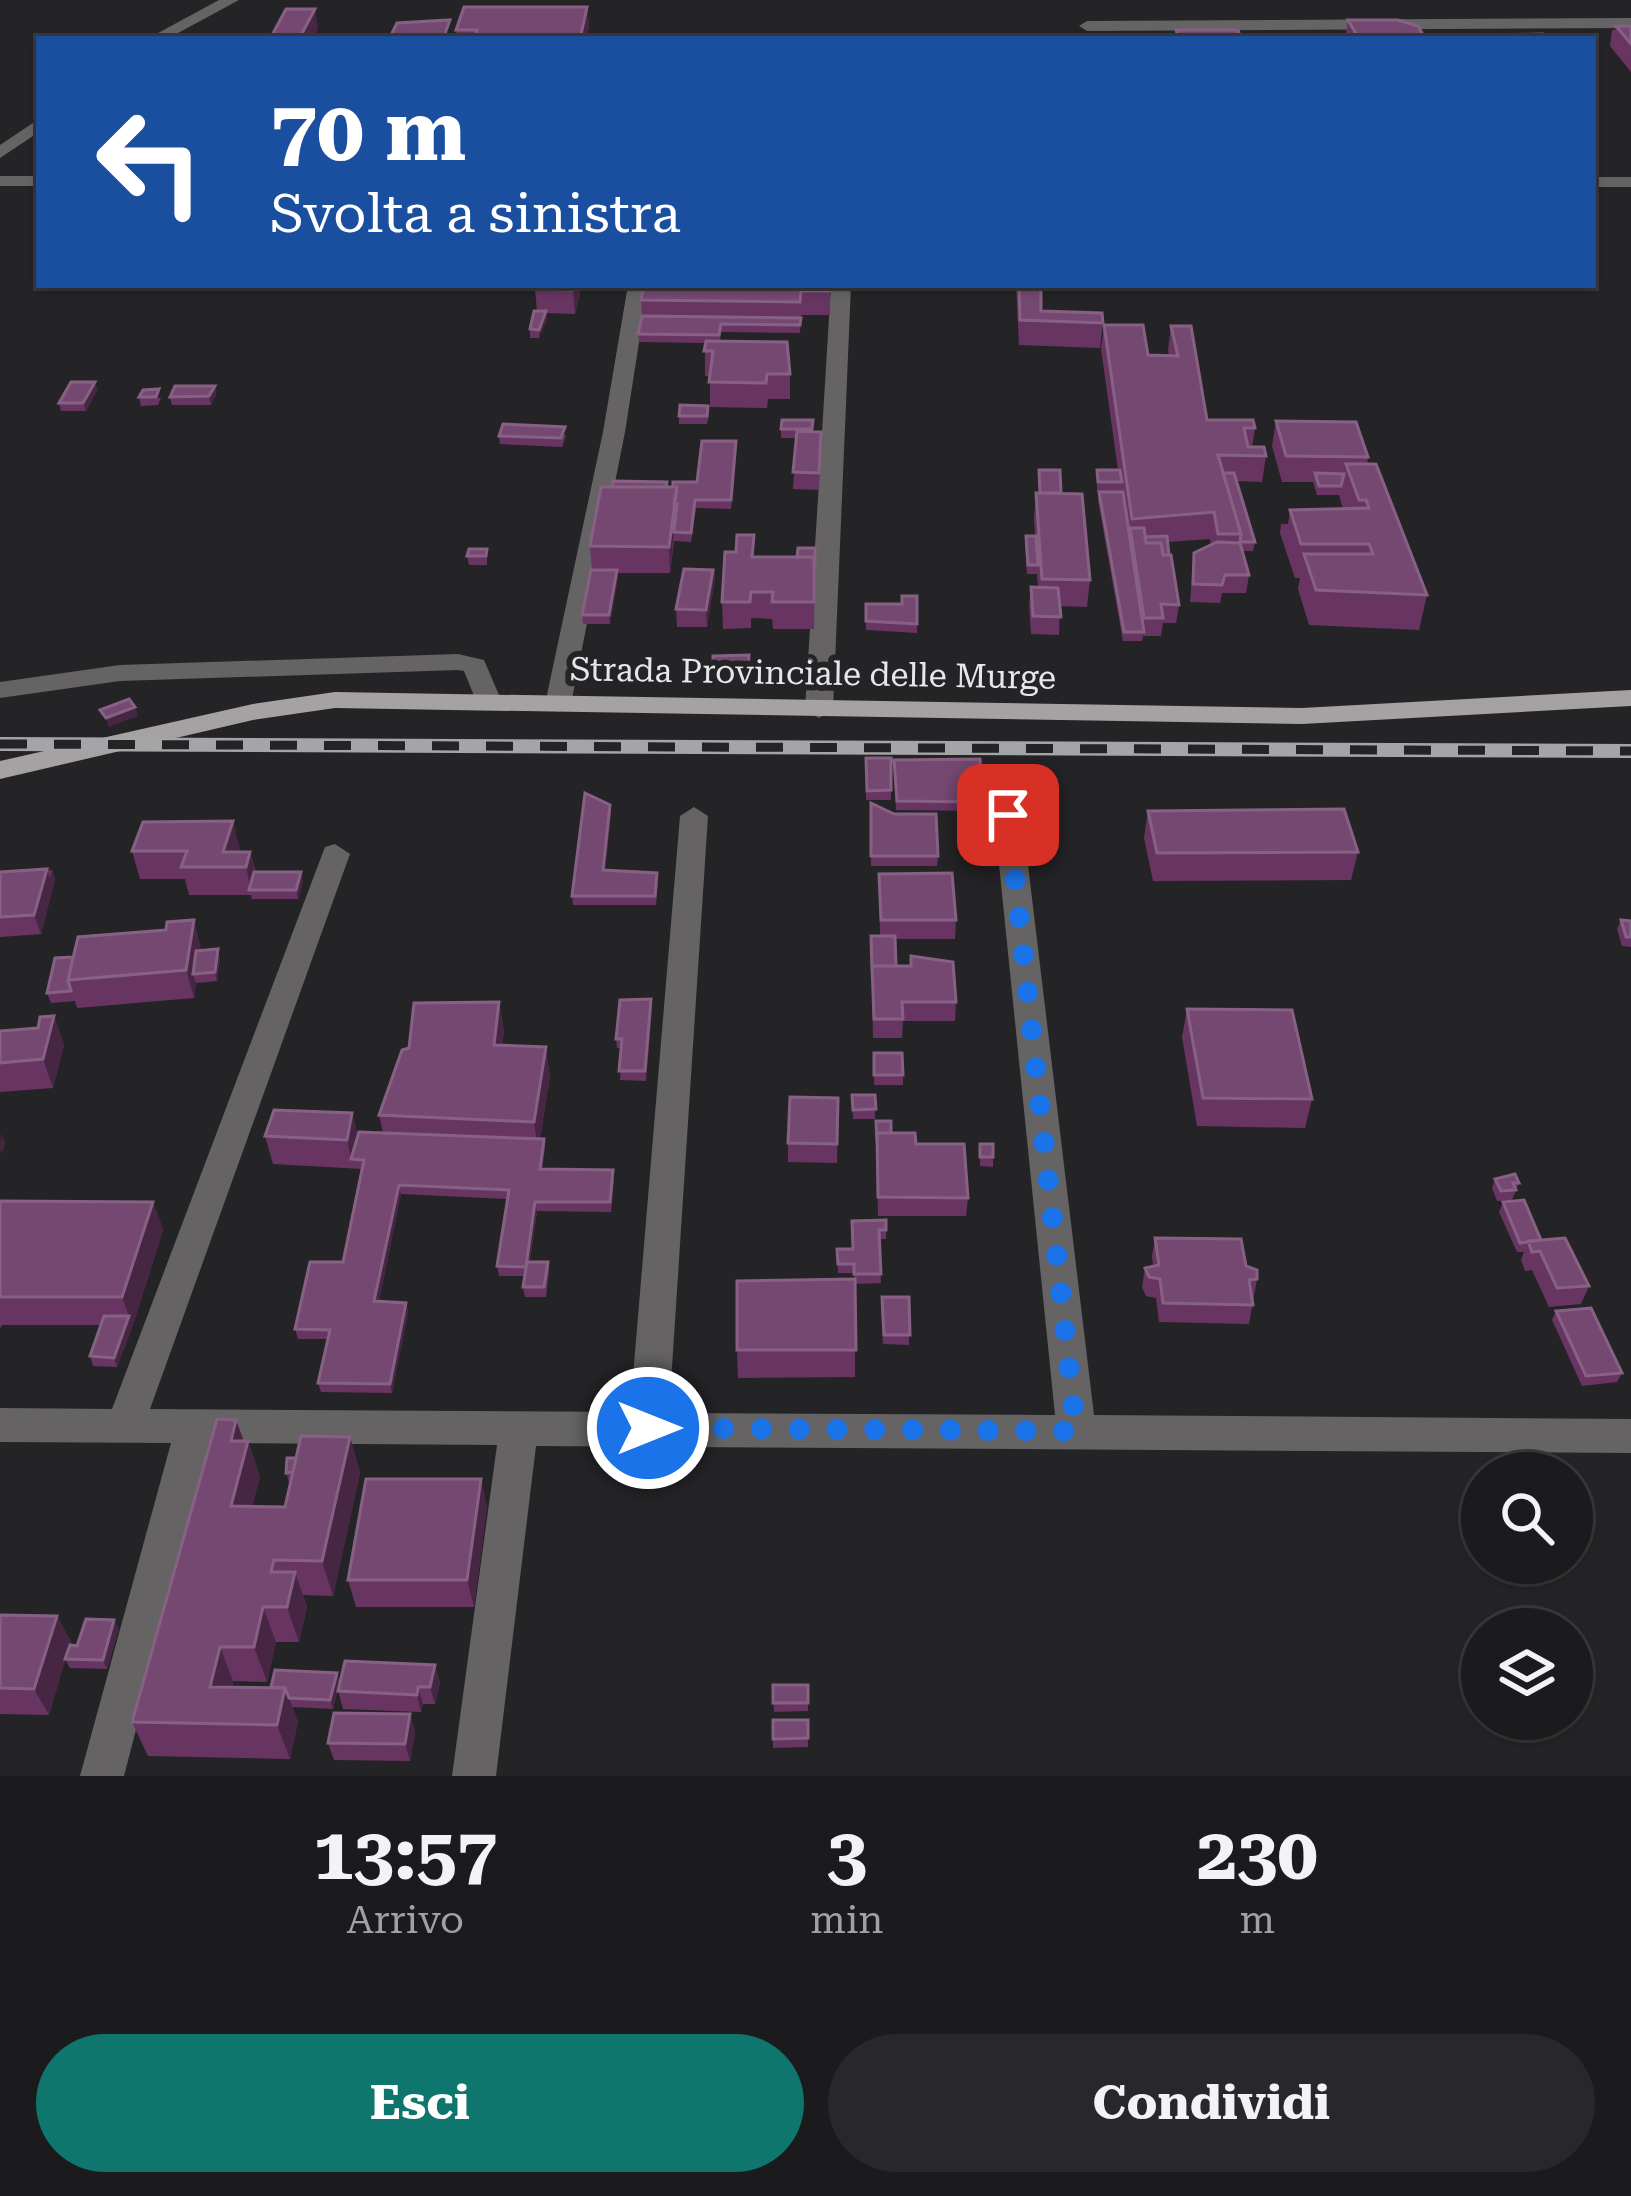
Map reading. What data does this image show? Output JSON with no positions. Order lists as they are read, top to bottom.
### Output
{
  "streets": {
    "main road": ["Strada Provinciale delle Murge"]
  },
  "page": {
    "turn": ["70 m", "Svolta a sinistra"],
    "eta": [
      "13:57",
      "Arrivo",
      "3",
      "min",
      "230",
      "m"
    ],
    "buttons": ["Esci", "Condividi"]
  }
}
